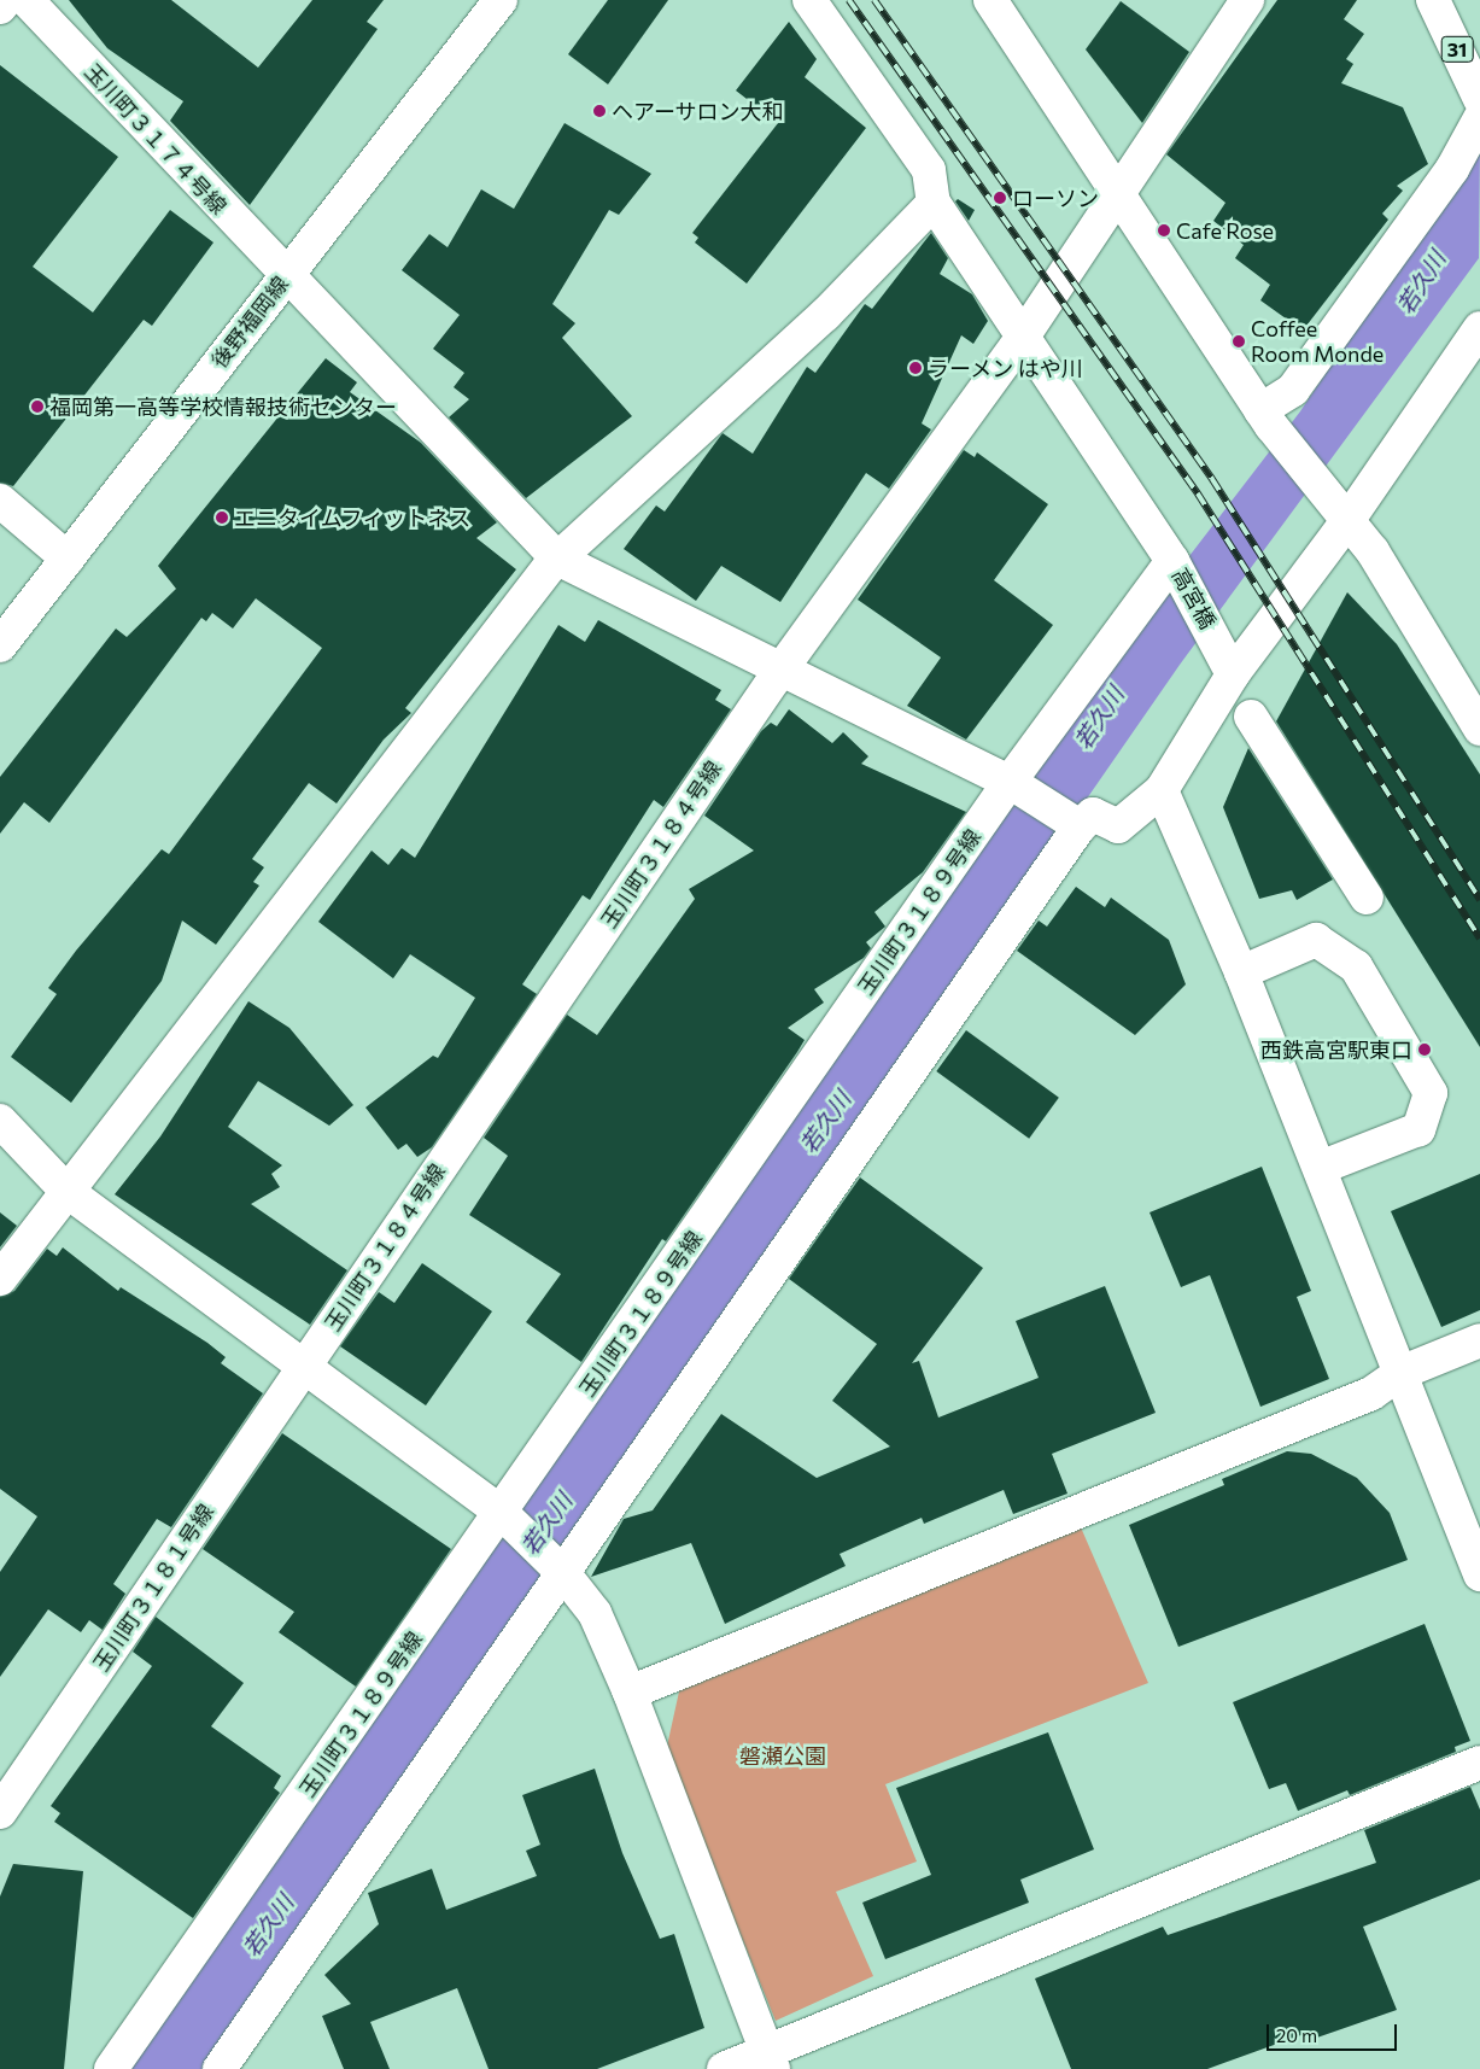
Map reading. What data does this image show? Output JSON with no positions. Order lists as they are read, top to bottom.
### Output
{
  "streets": {
    "street": [
      "31",
      "玉川町３１７４号線",
      "後野福岡線",
      "高宮橋",
      "玉川町３１８４号線",
      "玉川町３１８９号線",
      "玉川町３１８１号線"
    ]
  },
  "crossings": [
    ["玉川町３１７４号線", "後野福岡線"],
    ["高宮橋", "玉川町３１８４号線"],
    ["高宮橋", "玉川町３１８９号線"],
    ["玉川町３１８４号線", "玉川町３１８１号線"]
  ],
  "water": ["若久川"],
  "parks": ["磐瀬公園"],
  "places": [
    "ヘアーサロン大和",
    "ローソン",
    "Cafe Rose",
    "Coffee Room Monde",
    "ラーメン はや川",
    "福岡第一高等学校情報技術センター",
    "エニタイムフィットネス",
    "西鉄高宮駅東口"
  ],
  "scale_bar": "20 m"
}
